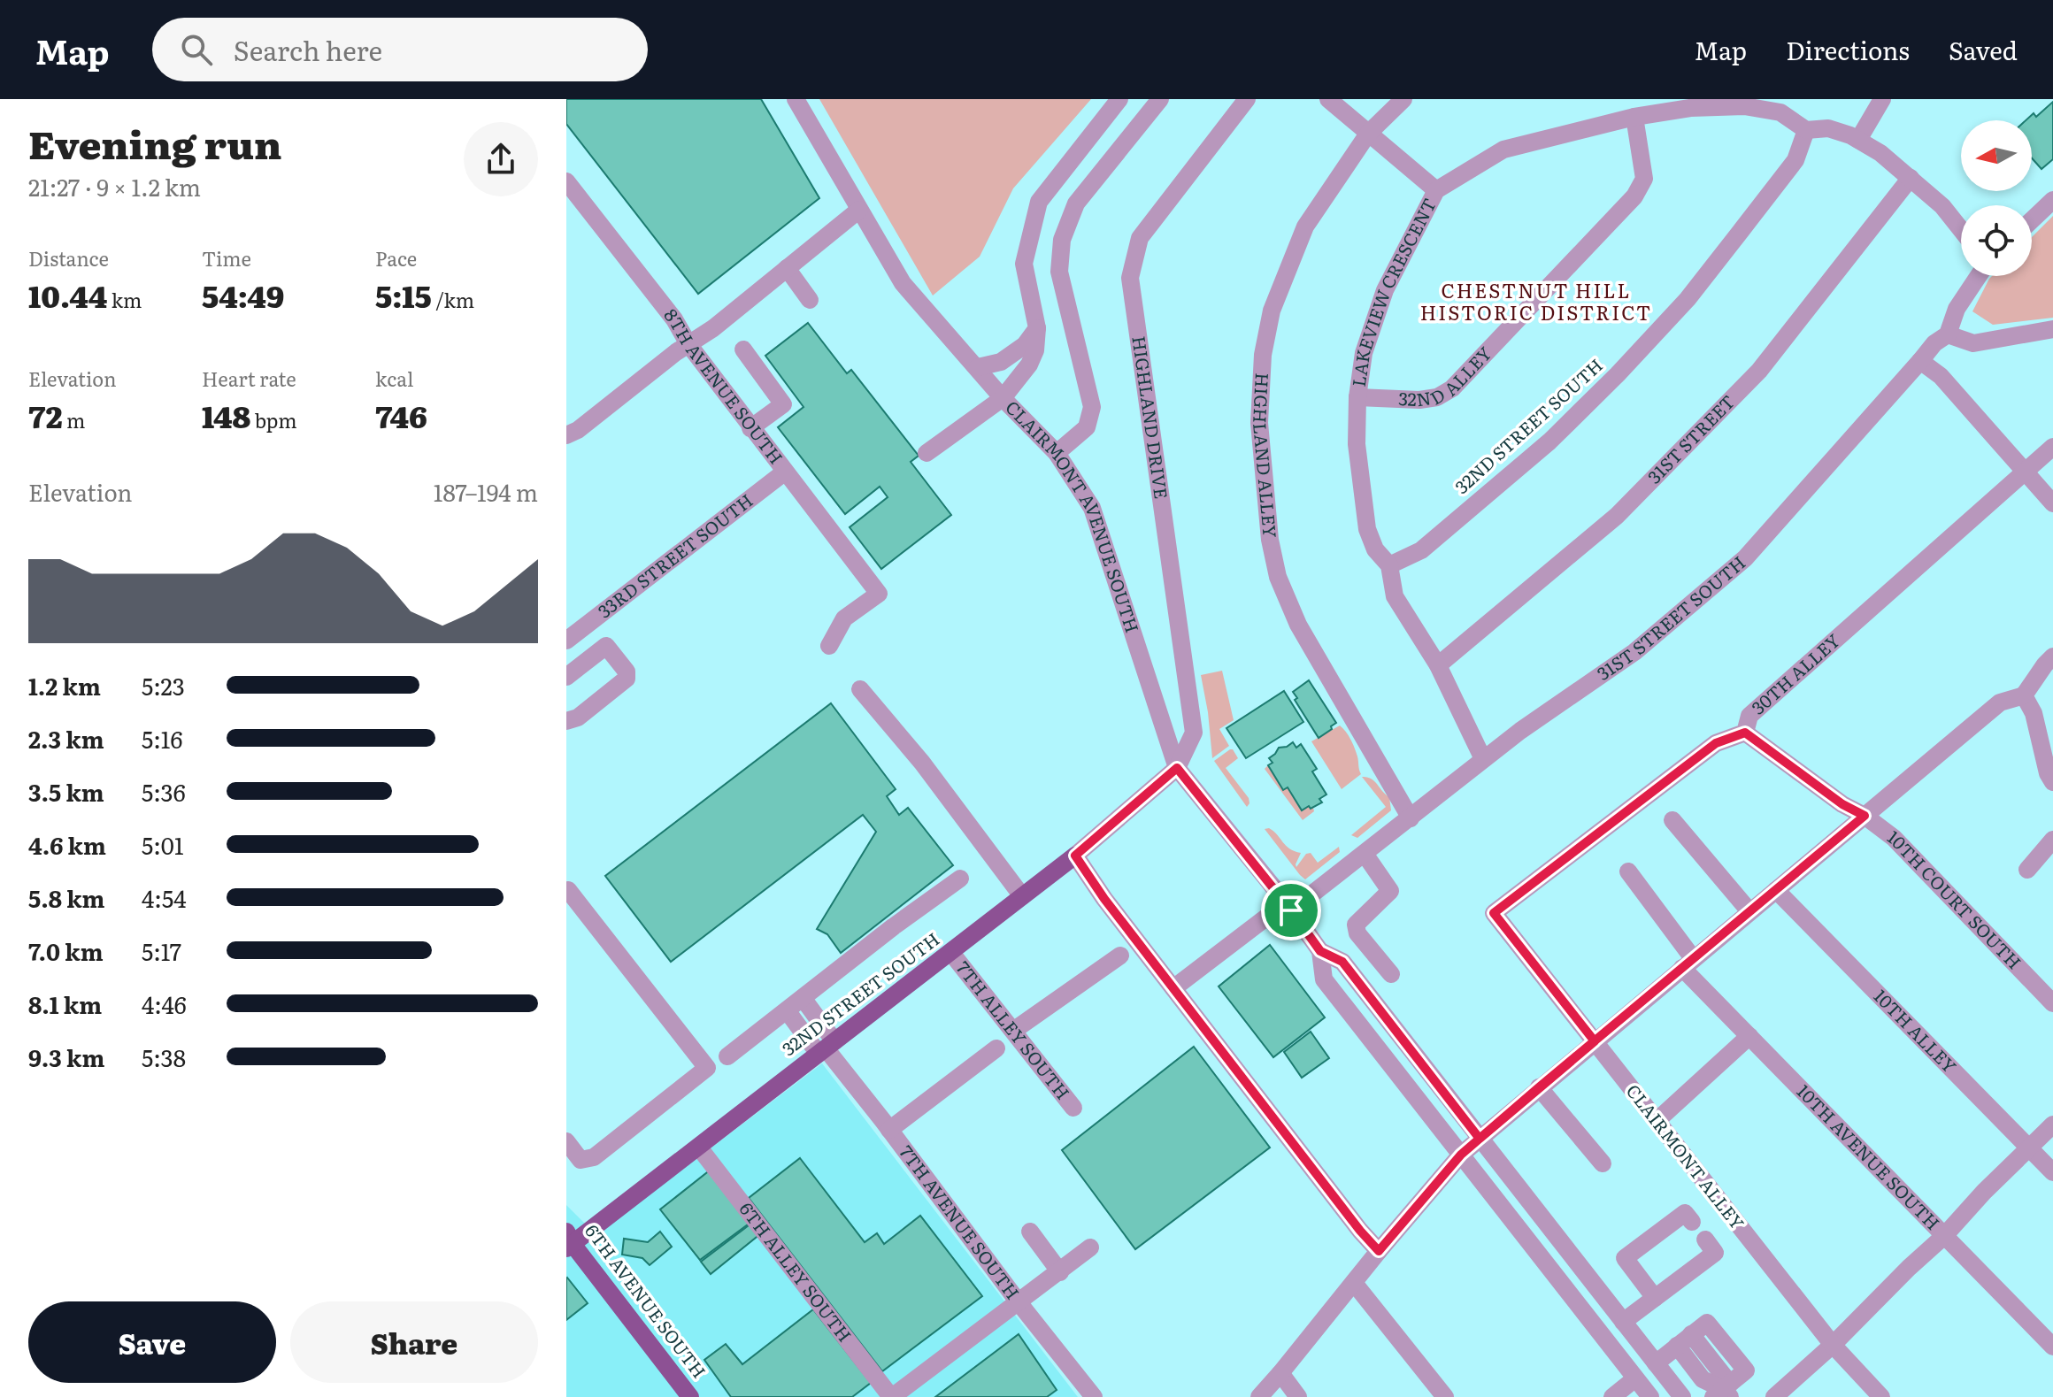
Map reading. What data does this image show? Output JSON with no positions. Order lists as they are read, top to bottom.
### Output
{
  "streets": {
    "main road": ["32ND STREET SOUTH", "6TH AVENUE SOUTH"],
    "street": [
      "LAKEVIEW CRESCENT",
      "32ND ALLEY",
      "8TH AVENUE SOUTH",
      "HIGHLAND DRIVE",
      "31ST STREET",
      "HIGHLAND ALLEY",
      "CLAIRMONT AVENUE SOUTH",
      "33RD STREET SOUTH",
      "31ST STREET SOUTH",
      "30TH ALLEY",
      "10TH COURT SOUTH",
      "7TH ALLEY SOUTH",
      "10TH ALLEY",
      "CLAIRMONT ALLEY",
      "10TH AVENUE SOUTH",
      "7TH AVENUE SOUTH",
      "6TH ALLEY SOUTH"
    ]
  },
  "crossings": [
    ["LAKEVIEW CRESCENT", "32ND ALLEY"],
    ["LAKEVIEW CRESCENT", "32ND STREET SOUTH"],
    ["LAKEVIEW CRESCENT", "31ST STREET"],
    ["LAKEVIEW CRESCENT", "31ST STREET SOUTH"],
    ["8TH AVENUE SOUTH", "33RD STREET SOUTH"],
    ["HIGHLAND DRIVE", "32ND STREET SOUTH"],
    ["HIGHLAND DRIVE", "CLAIRMONT AVENUE SOUTH"],
    ["32ND STREET SOUTH", "CLAIRMONT AVENUE SOUTH"],
    ["32ND STREET SOUTH", "7TH ALLEY SOUTH"],
    ["32ND STREET SOUTH", "7TH AVENUE SOUTH"],
    ["32ND STREET SOUTH", "6TH ALLEY SOUTH"],
    ["32ND STREET SOUTH", "6TH AVENUE SOUTH"],
    ["HIGHLAND ALLEY", "31ST STREET SOUTH"],
    ["CLAIRMONT AVENUE SOUTH", "31ST STREET SOUTH"],
    ["30TH ALLEY", "10TH COURT SOUTH"],
    ["30TH ALLEY", "CLAIRMONT ALLEY"]
  ],
  "districts": ["CHESTNUT HILL HISTORIC DISTRICT"],
  "north": "left",
  "page": {
    "header": "Map",
    "search": "Search here",
    "nav": ["Map", "Directions", "Saved"],
    "heading": ["Evening run", "21:27 · 9 × 1.2 km"],
    "stats": [
      ["Distance", "10.44 km"],
      ["Time", "54:49"],
      ["Pace", "5:15 /km"],
      ["Elevation", "72 m"],
      ["Heart rate", "148 bpm"],
      ["kcal", "746"]
    ],
    "chart": ["Elevation", "187–194 m"],
    "list": [
      {
        "name": "1.2 km",
        "note": "5:23"
      },
      {
        "name": "2.3 km",
        "note": "5:16"
      },
      {
        "name": "3.5 km",
        "note": "5:36"
      },
      {
        "name": "4.6 km",
        "note": "5:01"
      },
      {
        "name": "5.8 km",
        "note": "4:54"
      },
      {
        "name": "7.0 km",
        "note": "5:17"
      },
      {
        "name": "8.1 km",
        "note": "4:46"
      },
      {
        "name": "9.3 km",
        "note": "5:38"
      }
    ],
    "buttons": ["Save", "Share"]
  }
}
